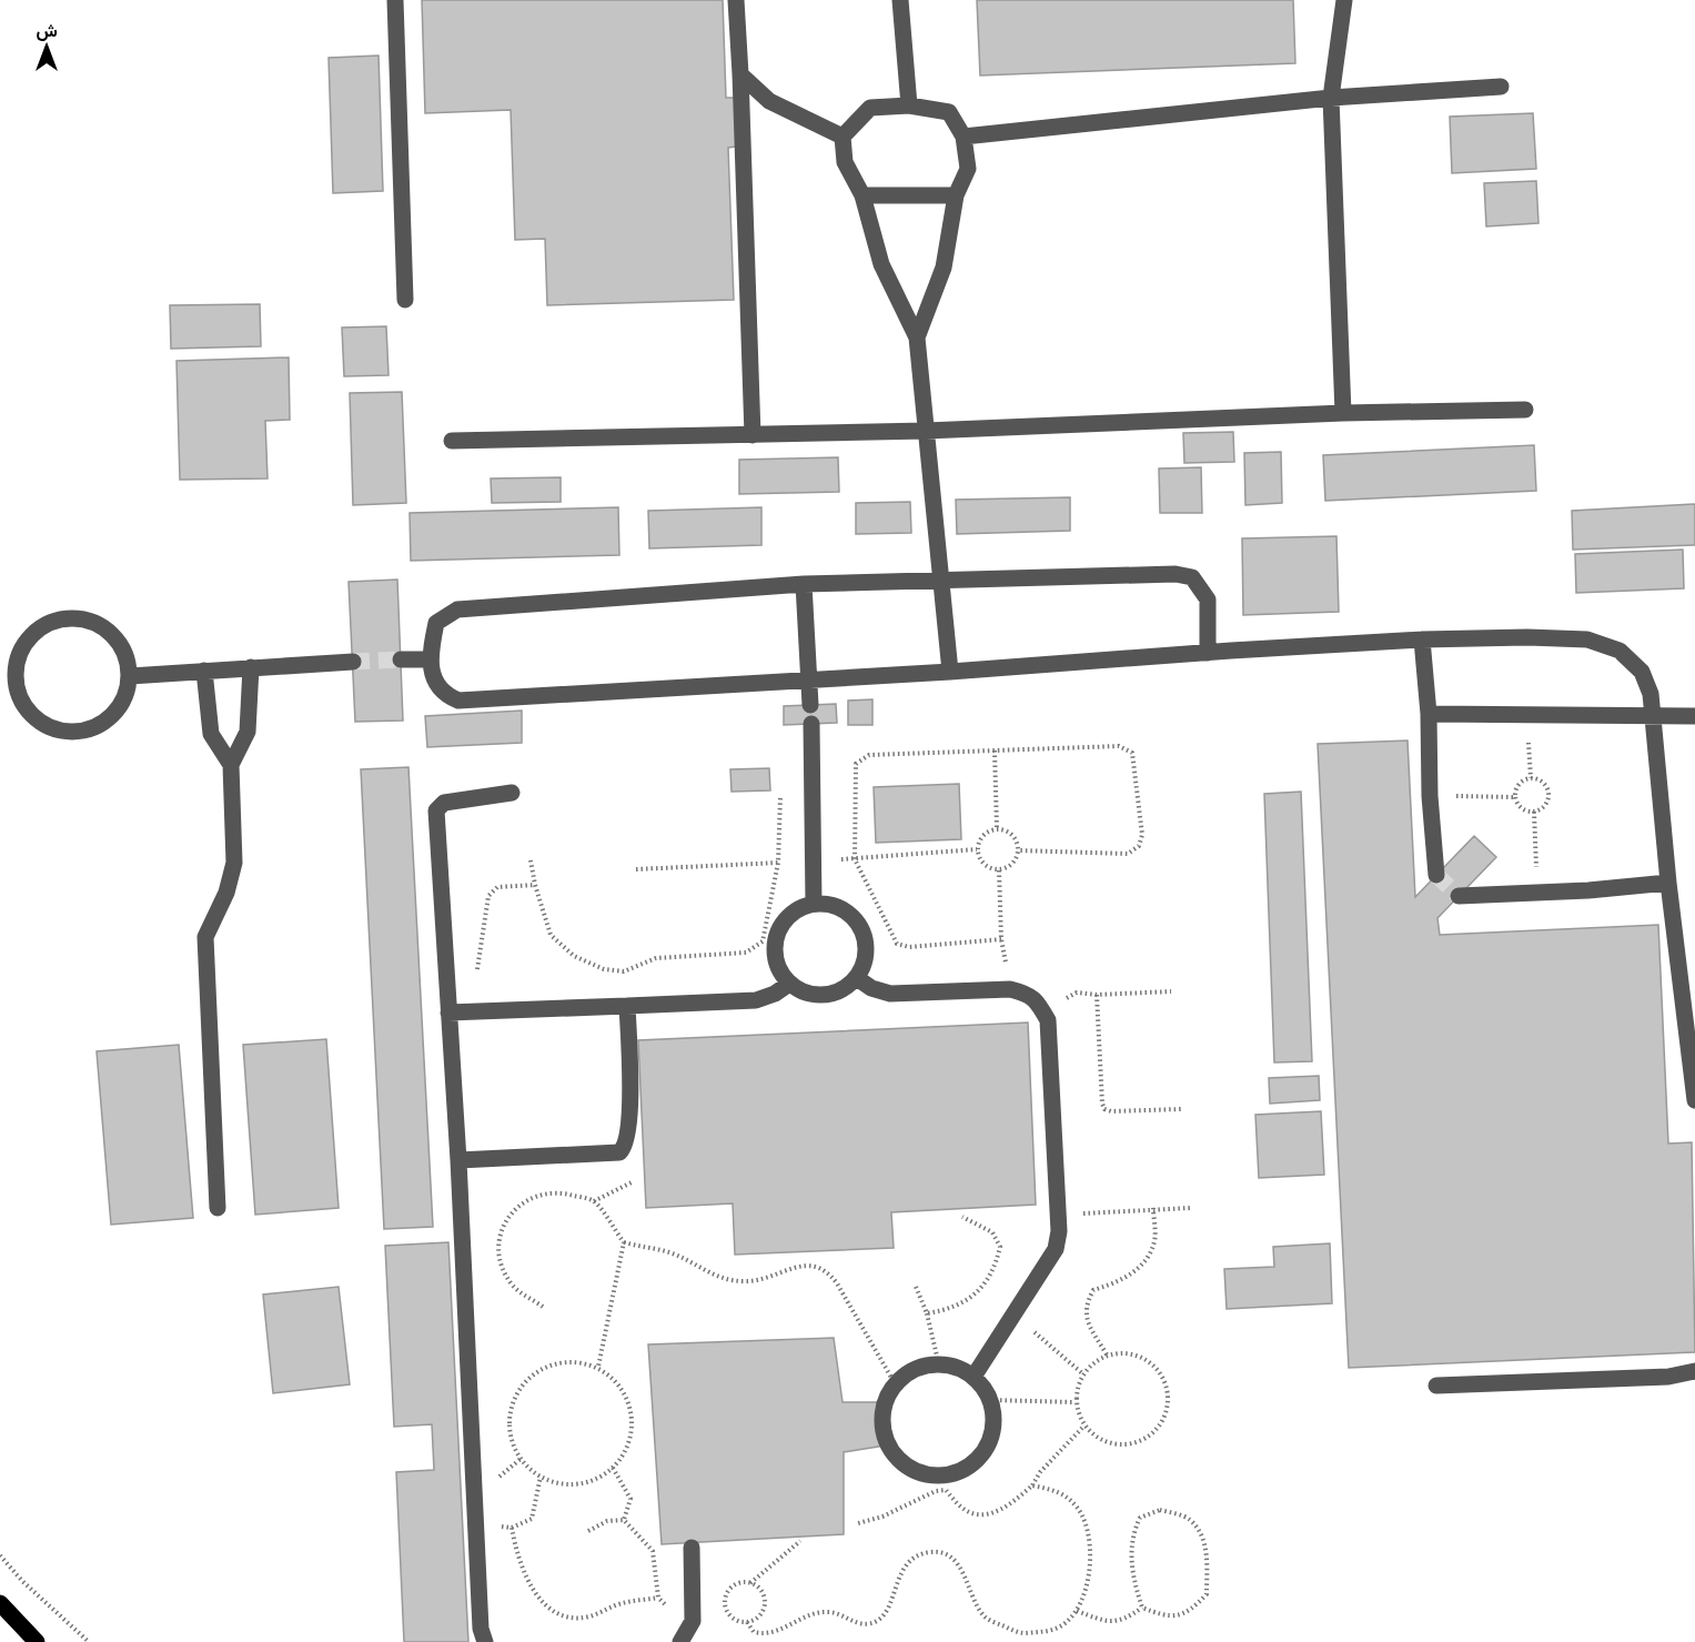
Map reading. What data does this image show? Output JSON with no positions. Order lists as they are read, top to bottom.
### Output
{
  "north": "top"
}
